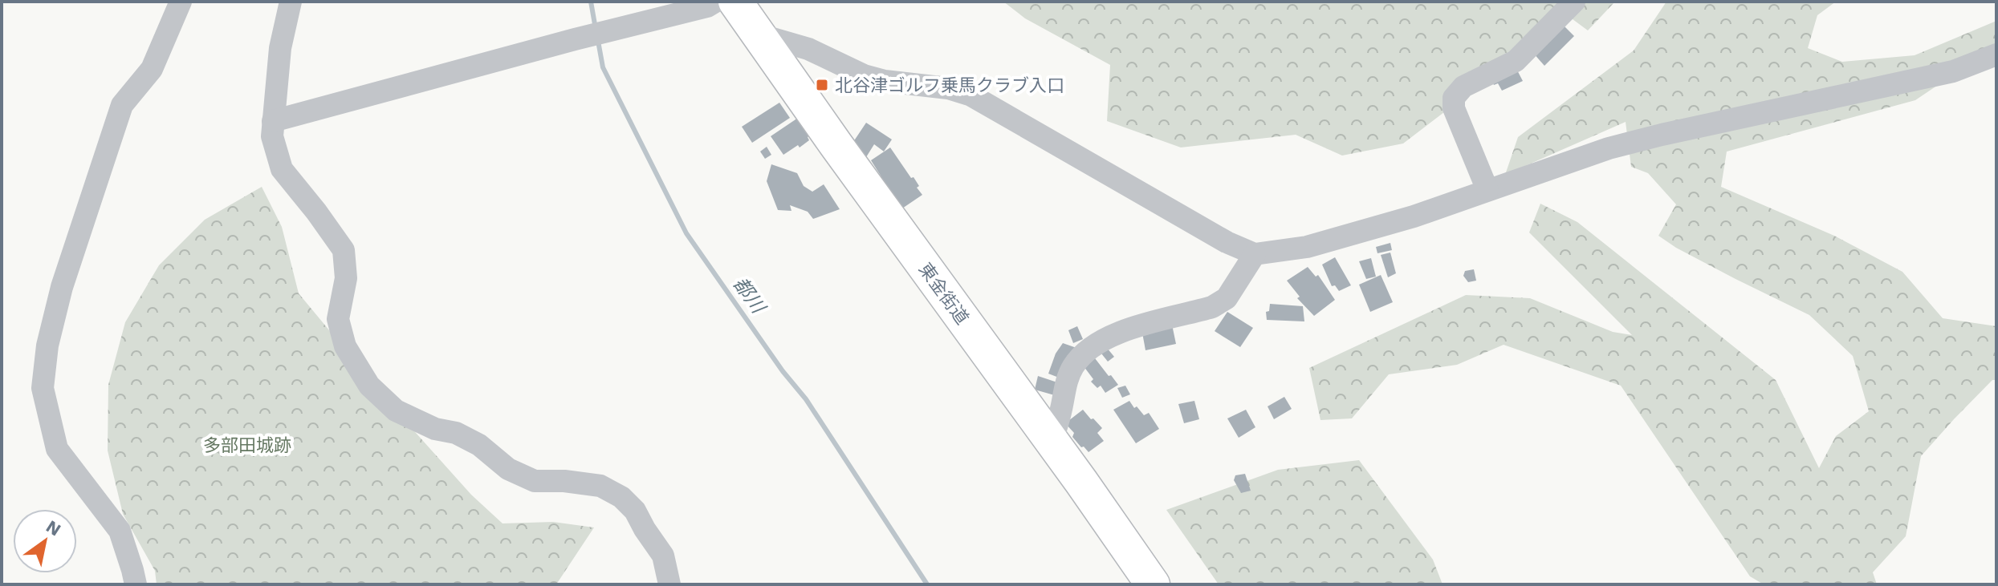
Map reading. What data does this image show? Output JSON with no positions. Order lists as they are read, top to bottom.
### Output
{
  "streets": {
    "highway": ["東金街道"]
  },
  "water": ["都川"],
  "parks": ["多部田城跡"],
  "places": {
    "transit": ["北谷津ゴルフ乗馬クラブ入口"]
  },
  "north": "top right"
}
